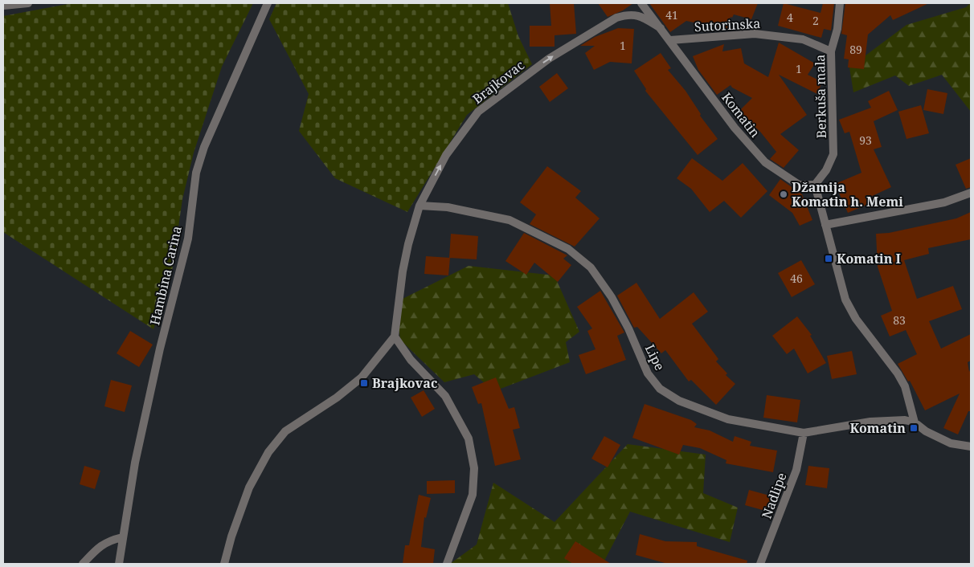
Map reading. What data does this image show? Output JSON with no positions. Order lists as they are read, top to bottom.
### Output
{
  "streets": {
    "street": [
      "Sutorinska",
      "Brajkovac",
      "Berkuša mala",
      "Komatin",
      "Hambina Carina",
      "Lipe",
      "Nadlipe"
    ]
  },
  "crossings": [
    ["Sutorinska", "Berkuša mala"],
    ["Sutorinska", "Komatin"],
    ["Brajkovac", "Komatin"],
    ["Brajkovac", "Lipe"],
    ["Berkuša mala", "Komatin"],
    ["Lipe", "Nadlipe"]
  ],
  "one_way": ["Brajkovac"],
  "places": {
    "other": ["Džamija Komatin h. Memi"],
    "transit": ["Komatin I", "Brajkovac", "Komatin"]
  },
  "house_numbers": [
    "41",
    "4",
    "2",
    "1",
    "89",
    "1",
    "93",
    "46",
    "83"
  ]
}
